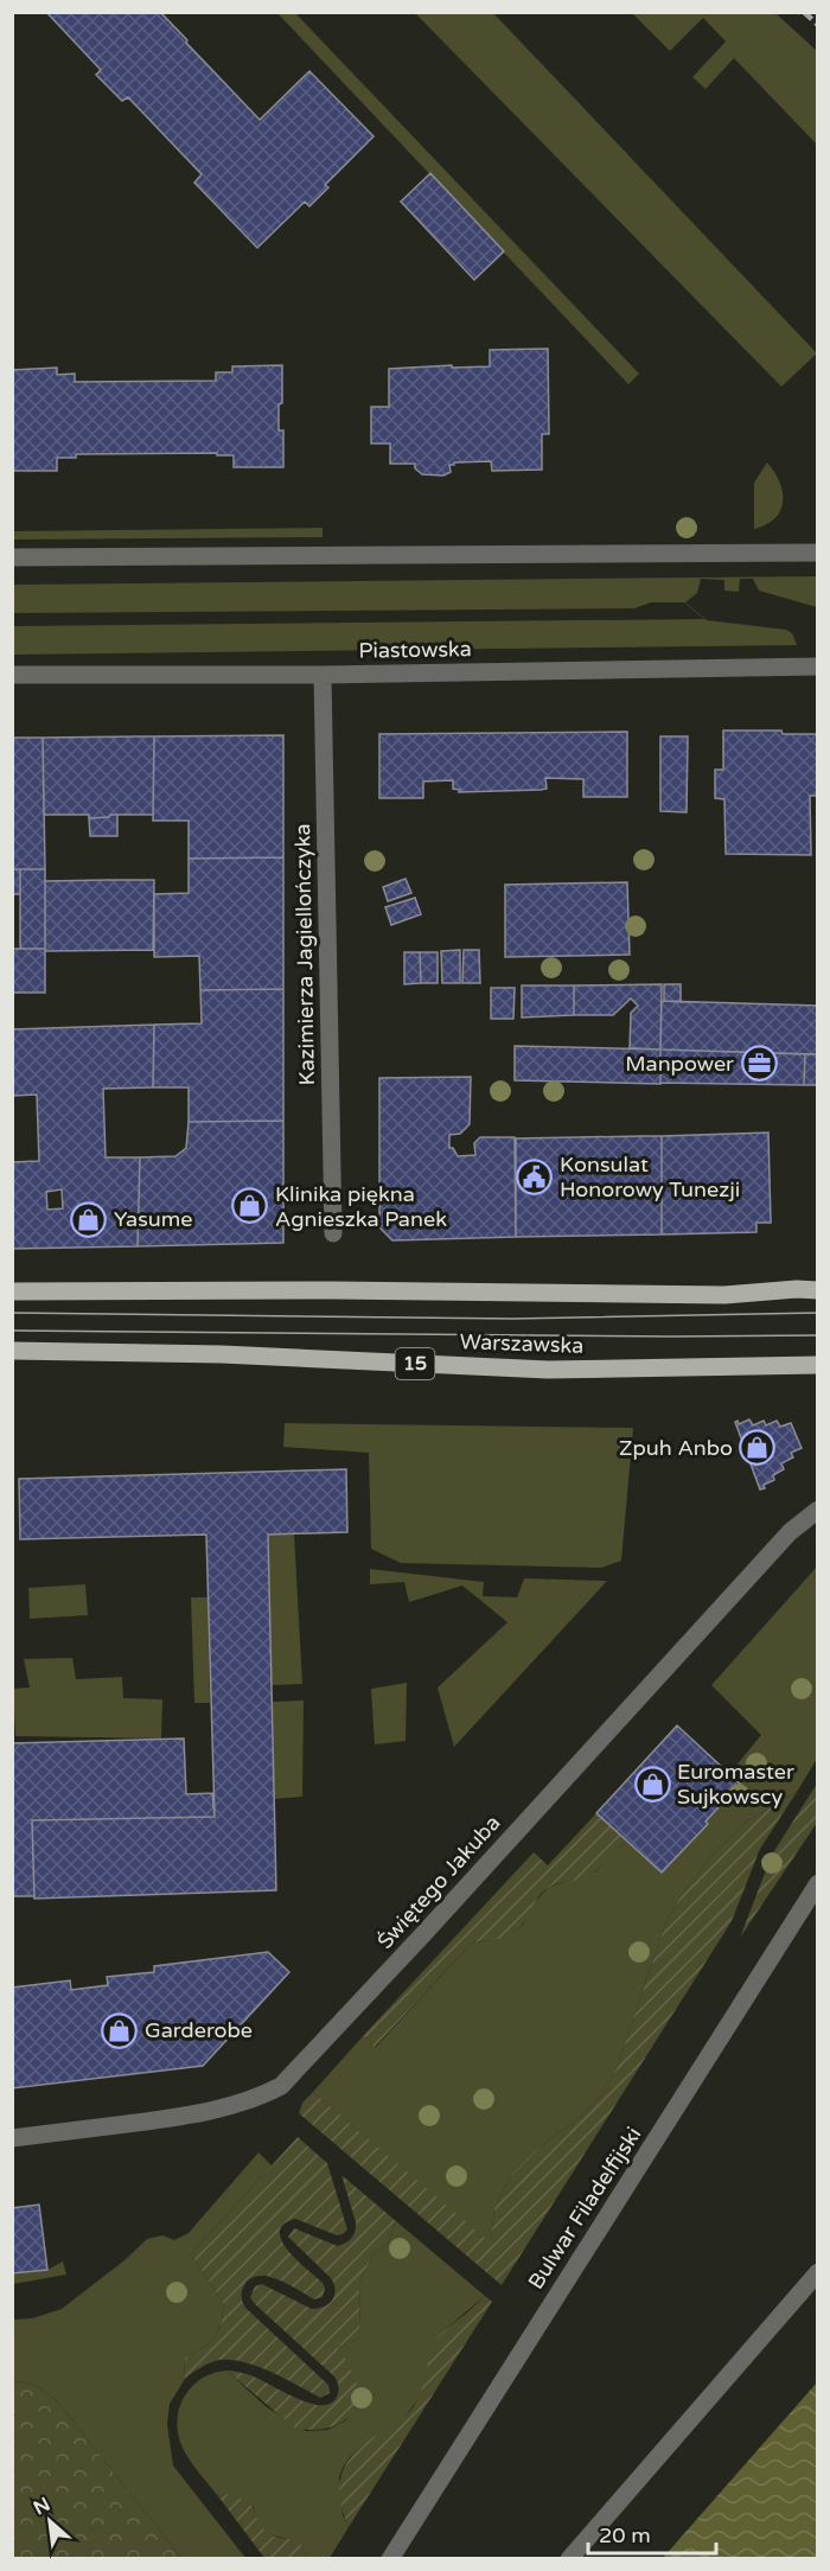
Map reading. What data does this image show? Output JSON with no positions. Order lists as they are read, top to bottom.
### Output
{
  "streets": {
    "main road": ["Warszawska", "15"],
    "street": [
      "Piastowska",
      "Kazimierza Jagiellończyka",
      "Świętego Jakuba",
      "Bulwar Filadelfijski"
    ]
  },
  "crossings": [
    ["Piastowska", "Kazimierza Jagiellończyka"]
  ],
  "places": {
    "office": ["Manpower"],
    "public building": ["Konsulat Honorowy Tunezji"],
    "shop": [
      "Klinika piękna Agnieszka Panek",
      "Yasume",
      "Zpuh Anbo",
      "Euromaster Sujkowscy",
      "Garderobe"
    ]
  },
  "scale_bar": "20 m",
  "north": "top left"
}
